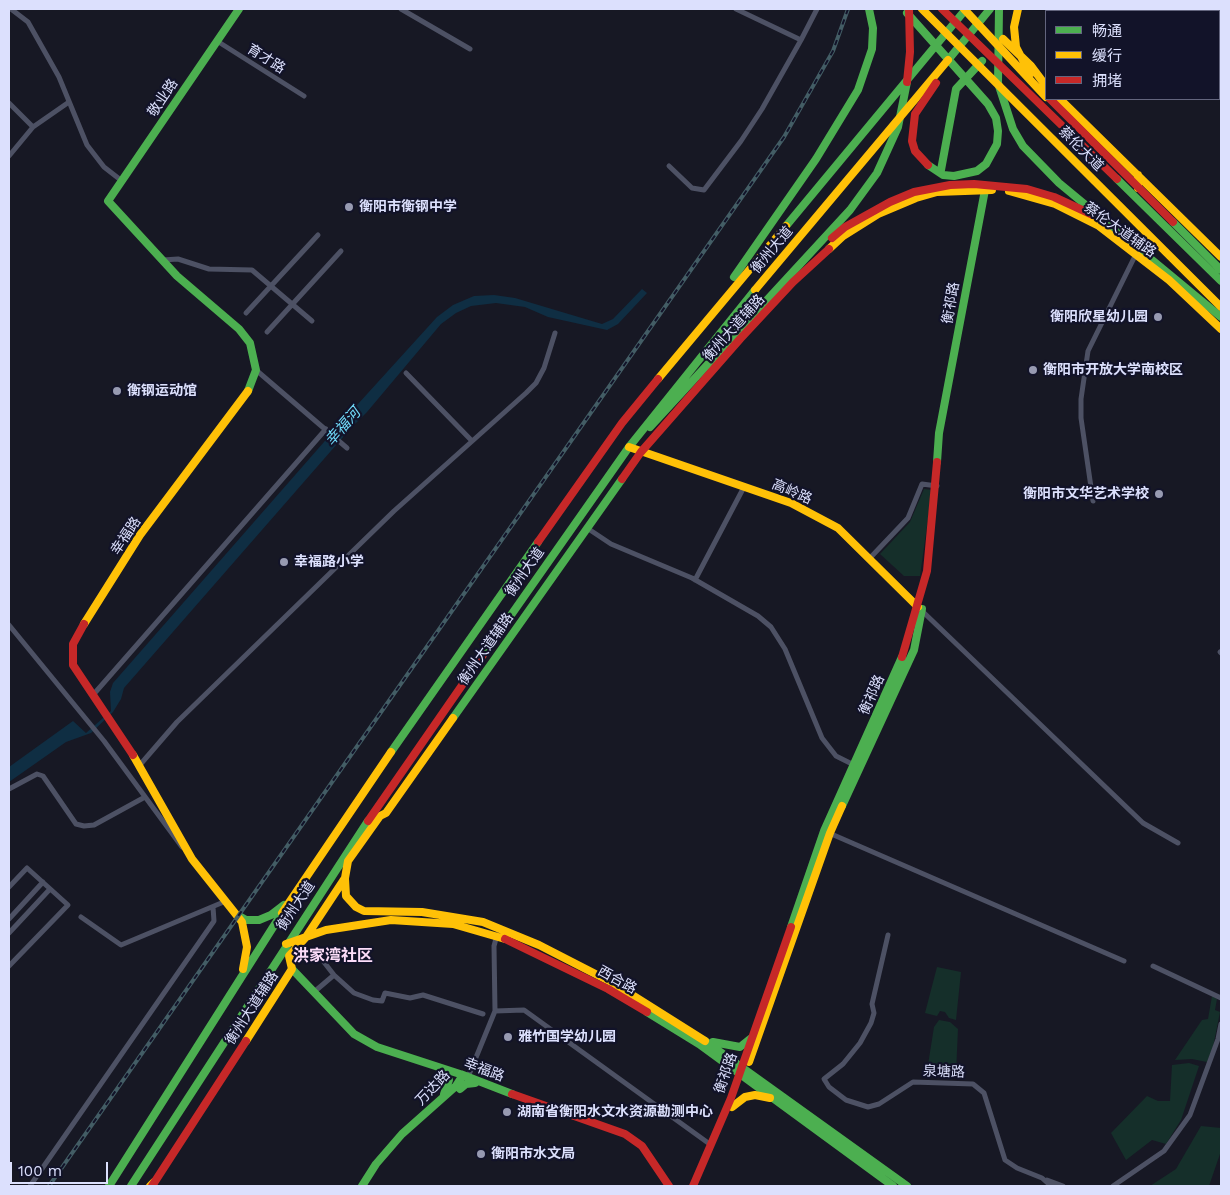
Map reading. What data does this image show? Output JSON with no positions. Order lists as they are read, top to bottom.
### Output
{
  "streets": {
    "main road": [
      "敬业路",
      "蔡伦大道",
      "蔡伦大道辅路",
      "衡州大道",
      "衡祁路",
      "衡州大道辅路",
      "高岭路",
      "幸福路",
      "西合路",
      "万达路"
    ],
    "street": ["育才路", "泉塘路"]
  },
  "crossings": [
    ["育才路", "敬业路"],
    ["蔡伦大道辅路", "衡祁路"],
    ["蔡伦大道辅路", "衡州大道辅路"],
    ["衡州大道", "高岭路"],
    ["衡州大道", "西合路"],
    ["衡祁路", "衡州大道辅路"],
    ["衡祁路", "高岭路"],
    ["衡祁路", "西合路"],
    ["衡州大道辅路", "高岭路"],
    ["衡州大道辅路", "幸福路"],
    ["衡州大道辅路", "西合路"],
    ["幸福路", "万达路"]
  ],
  "districts": ["洪家湾社区"],
  "water": ["幸福河"],
  "places": [
    "衡阳市衡钢中学",
    "衡阳欣星幼儿园",
    "衡阳市开放大学南校区",
    "衡钢运动馆",
    "衡阳市文华艺术学校",
    "幸福路小学",
    "雅竹国学幼儿园",
    "湖南省衡阳水文水资源勘测中心",
    "衡阳市水文局"
  ],
  "legend": ["畅通", "缓行", "拥堵"],
  "scale_bar": "100 m"
}
